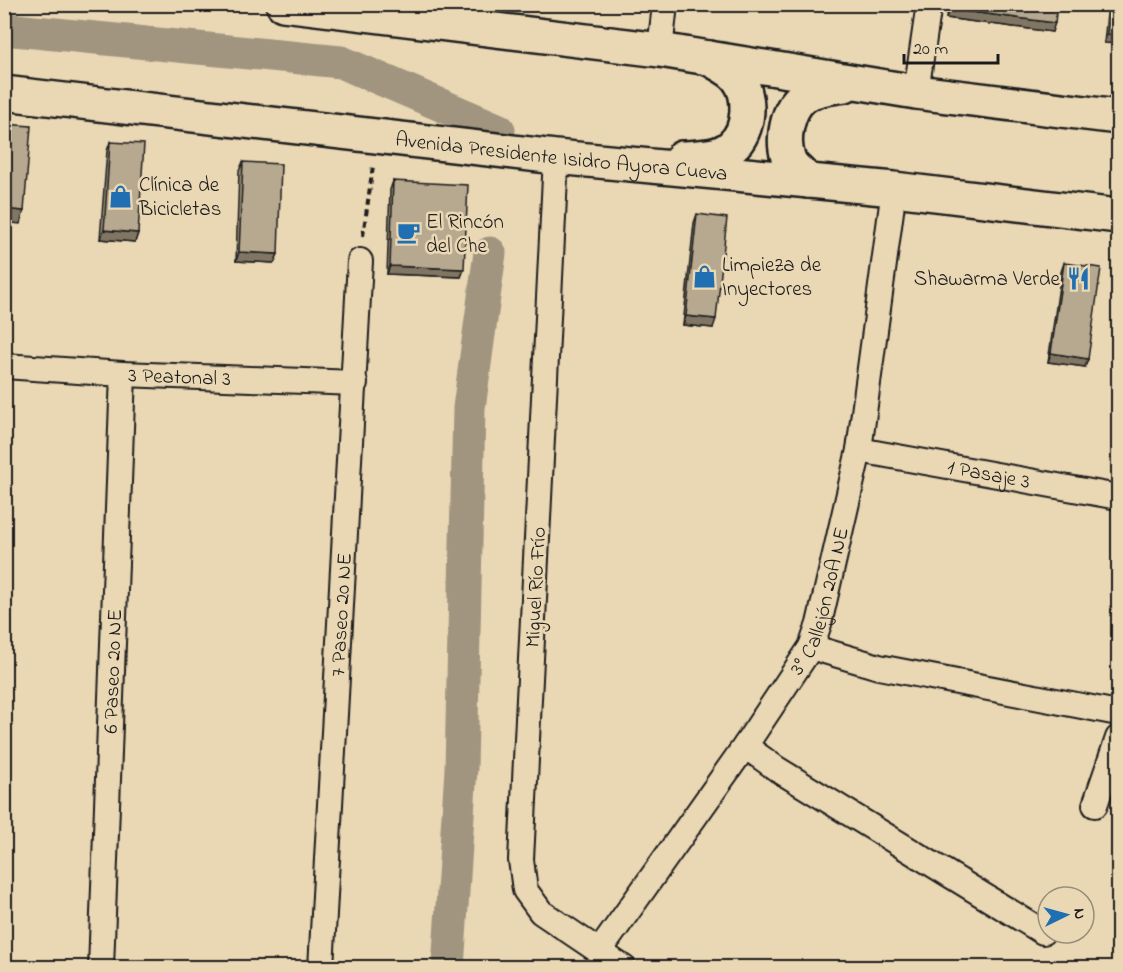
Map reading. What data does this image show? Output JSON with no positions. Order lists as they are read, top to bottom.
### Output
{
  "streets": {
    "main road": ["Avenida Presidente Isidro Ayora Cueva"],
    "street": [
      "3 Peatonal 3",
      "1 Pasaje 3",
      "Miguel Río Frío",
      "3° Callejón 20A NE",
      "7 Paseo 20 NE",
      "6 Paseo 20 NE"
    ]
  },
  "crossings": [
    ["Avenida Presidente Isidro Ayora Cueva", "Miguel Río Frío"],
    ["Avenida Presidente Isidro Ayora Cueva", "3° Callejón 20A NE"],
    ["3 Peatonal 3", "7 Paseo 20 NE"],
    ["3 Peatonal 3", "6 Paseo 20 NE"],
    ["1 Pasaje 3", "3° Callejón 20A NE"],
    ["Miguel Río Frío", "3° Callejón 20A NE"]
  ],
  "places": {
    "shop": ["Clínica de Bicicletas", "Limpieza de Inyectores"],
    "cafe": ["El Rincón del Che"],
    "restaurant": ["Shawarma Verde"]
  },
  "scale_bar": "20 m",
  "north": "right"
}
